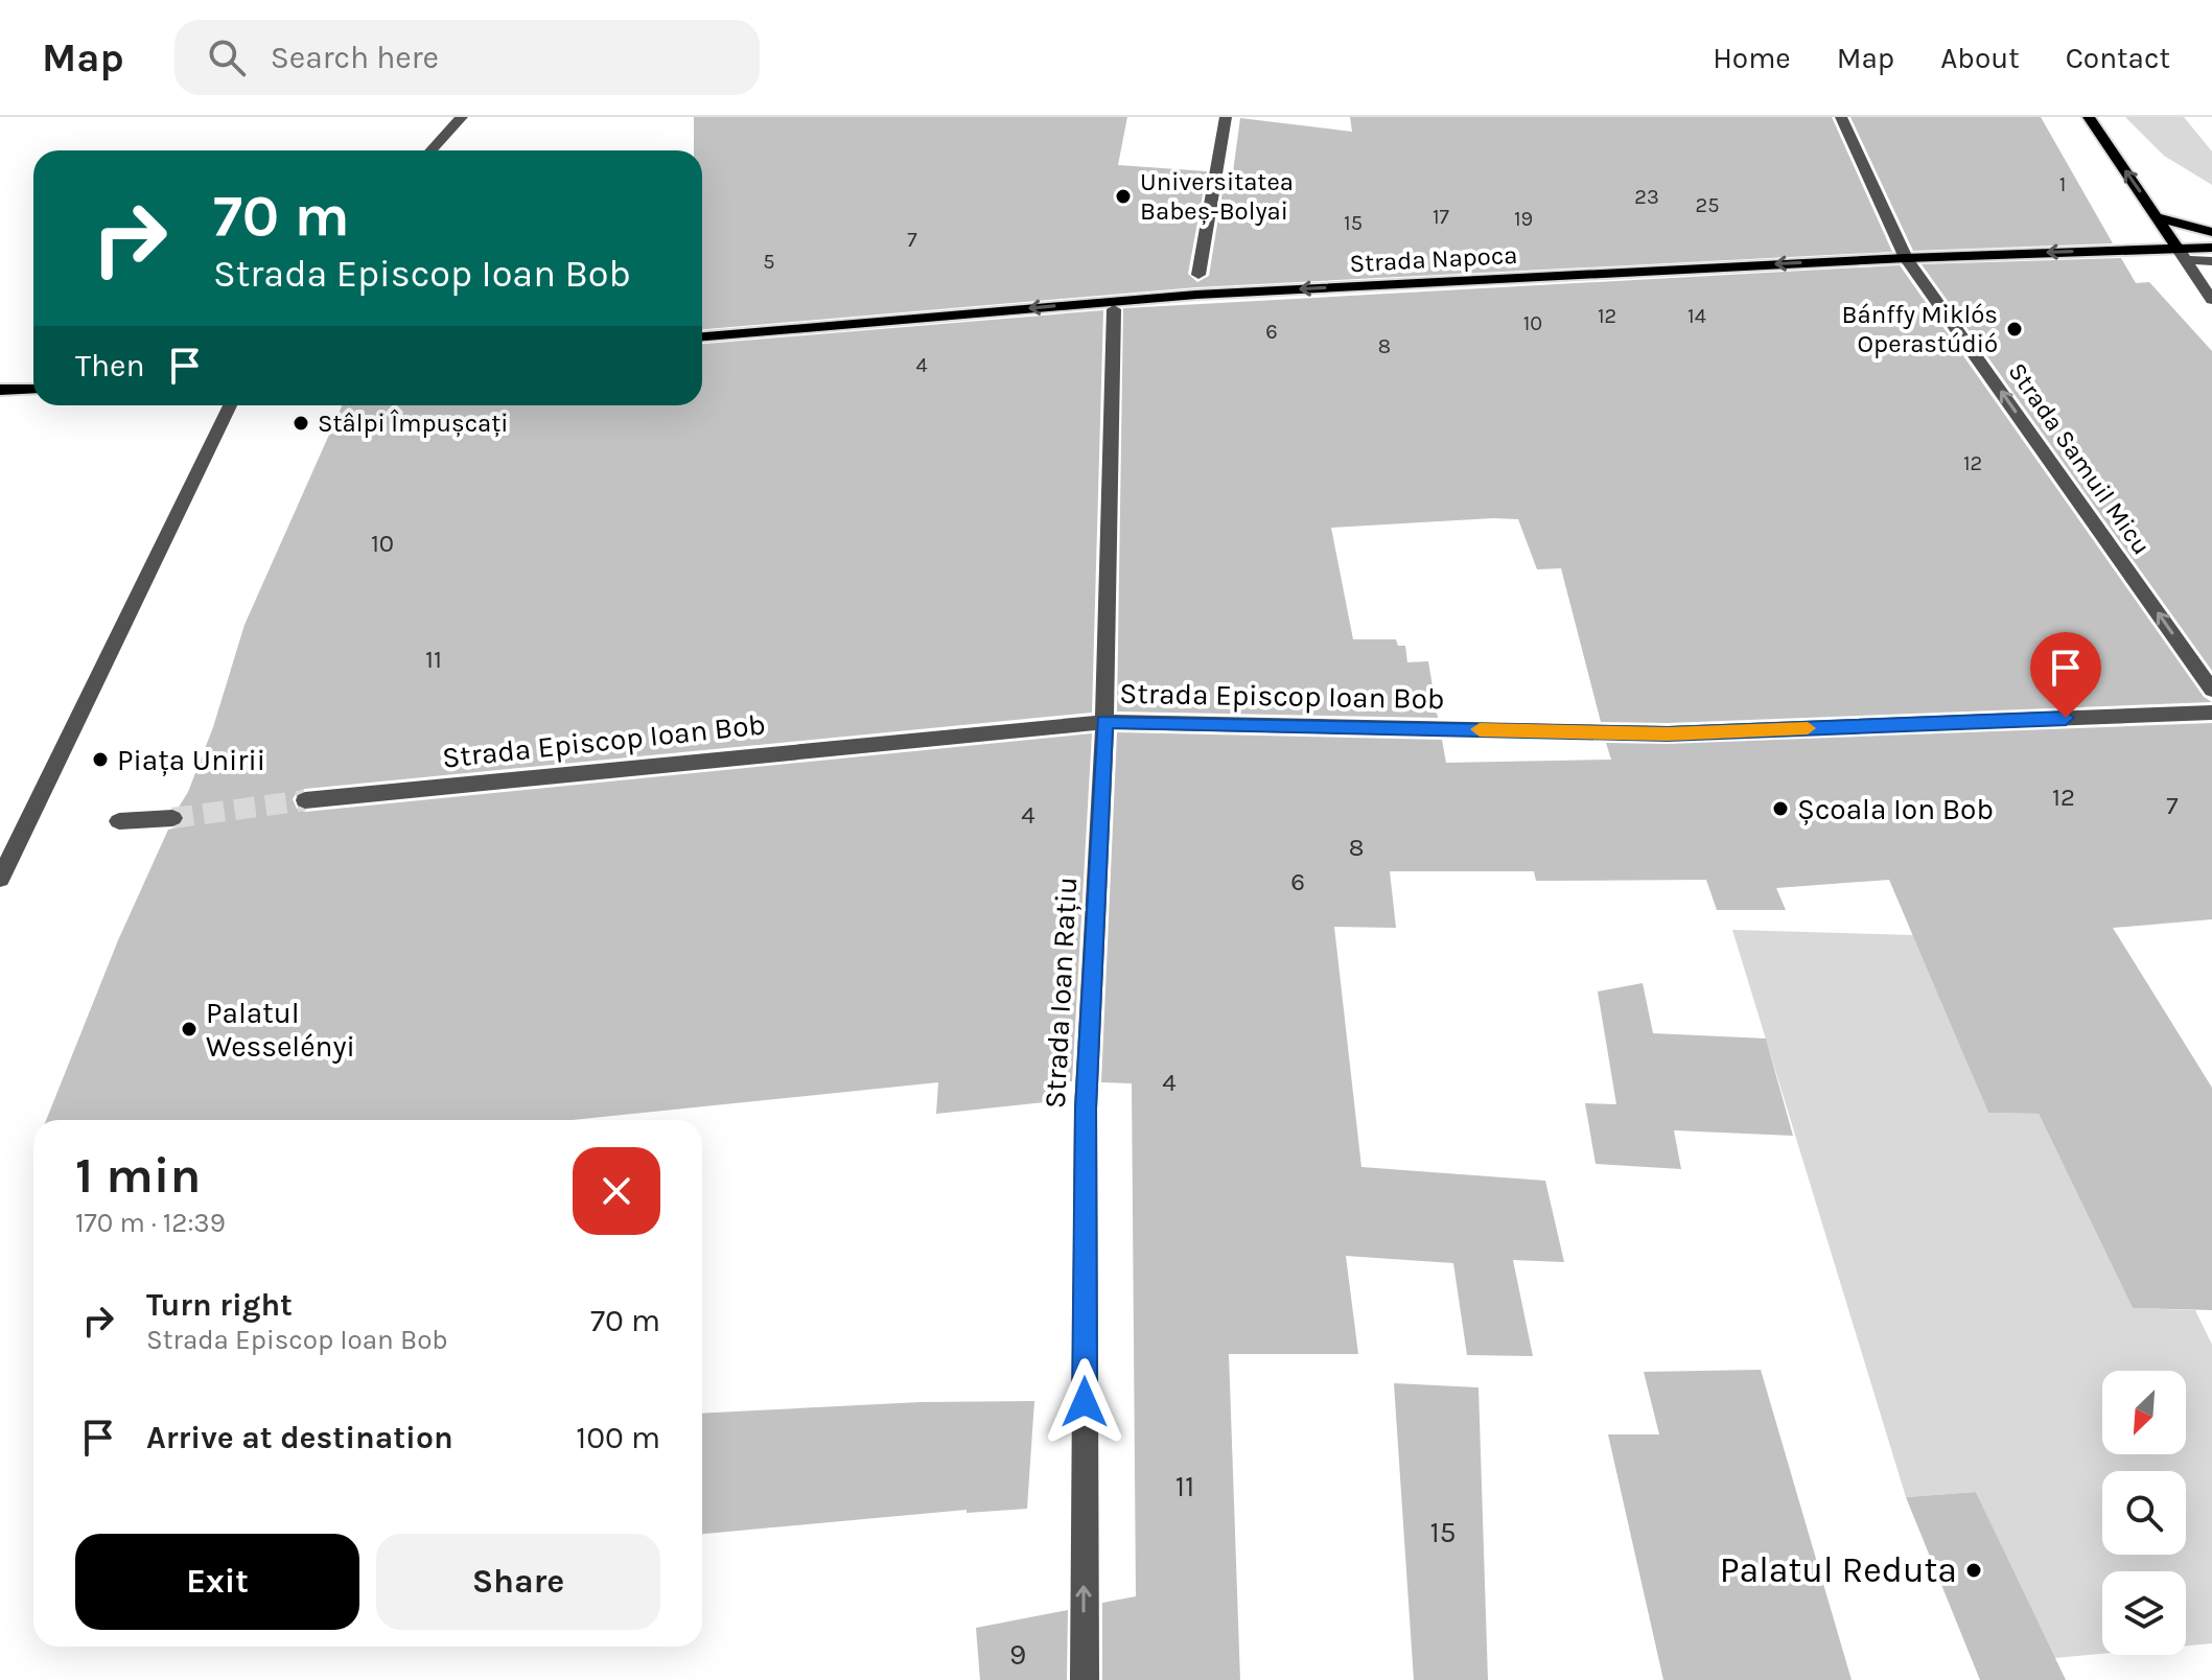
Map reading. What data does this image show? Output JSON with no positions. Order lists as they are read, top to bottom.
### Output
{
  "streets": {
    "main road": ["Strada Napoca"],
    "street": ["Strada Samuil Micu", "Strada Episcop Ioan Bob", "Strada Ioan Rațiu"]
  },
  "crossings": [
    ["Strada Napoca", "Strada Samuil Micu"],
    ["Strada Episcop Ioan Bob", "Strada Ioan Rațiu"]
  ],
  "one_way": ["Strada Napoca", "Strada Samuil Micu", "Strada Ioan Rațiu"],
  "places": [
    "Universitatea Babeș-Bolyai",
    "Bánffy Miklós Operastúdió",
    "Stâlpi Împușcați",
    "Piața Unirii",
    "Școala Ion Bob",
    "Palatul Wesselényi",
    "Palatul Reduta"
  ],
  "house_numbers": [
    "1",
    "23",
    "25",
    "17",
    "19",
    "15",
    "7",
    "5",
    "12",
    "14",
    "10",
    "6",
    "8",
    "4",
    "12",
    "10",
    "11",
    "12",
    "7",
    "4",
    "8",
    "6",
    "4",
    "11",
    "15",
    "9"
  ],
  "north": "bottom left",
  "page": {
    "header": "Map",
    "search": "Search here",
    "nav": [
      "Home",
      "Map",
      "About",
      "Contact"
    ],
    "turn": ["70 m", "Strada Episcop Ioan Bob"],
    "then": "Then",
    "heading": ["1 min", "170 m · 12:39"],
    "list": [
      {
        "name": "Turn right",
        "note": "Strada Episcop Ioan Bob",
        "value": "70 m"
      },
      {
        "name": "Arrive at destination",
        "value": "100 m"
      }
    ],
    "buttons": ["Exit", "Share"]
  }
}
